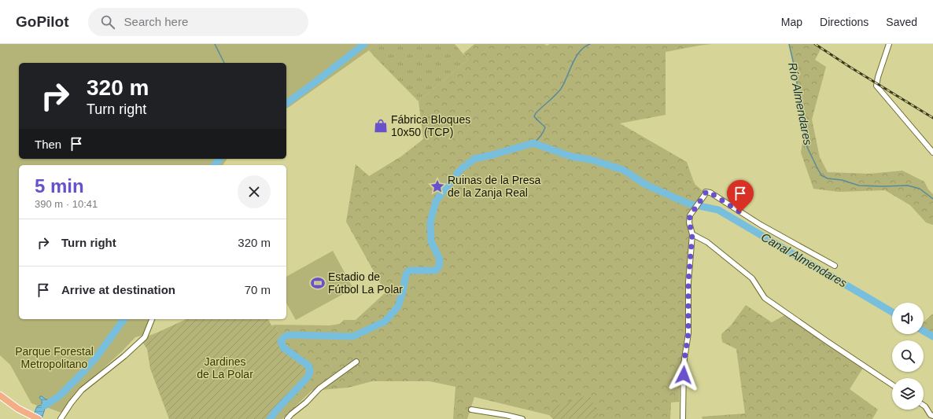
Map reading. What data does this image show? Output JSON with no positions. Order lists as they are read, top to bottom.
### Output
{
  "water": ["Río Almendares", "Canal Almendares"],
  "parks": ["Parque Forestal Metropolitano", "Jardines de La Polar"],
  "places": {
    "shop": ["Fábrica Bloques 10x50 (TCP)"],
    "place": ["Ruinas de la Presa de la Zanja Real"],
    "sports": ["Estadio de Fútbol La Polar"]
  },
  "page": {
    "header": "GoPilot",
    "search": "Search here",
    "nav": ["Map", "Directions", "Saved"],
    "turn": ["320 m", "Turn right"],
    "then": "Then",
    "heading": ["5 min", "390 m · 10:41"],
    "list": [
      {
        "name": "Turn right",
        "value": "320 m"
      },
      {
        "name": "Arrive at destination",
        "value": "70 m"
      }
    ]
  }
}
